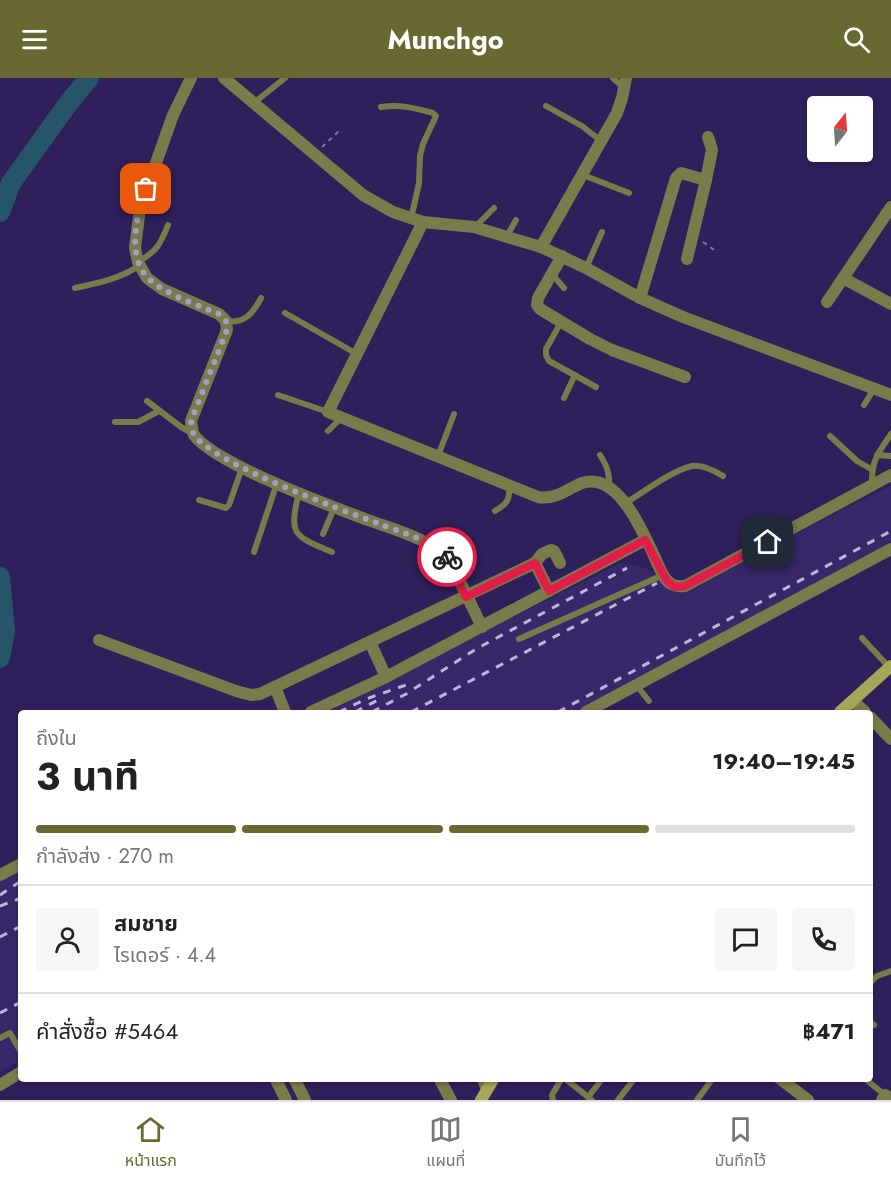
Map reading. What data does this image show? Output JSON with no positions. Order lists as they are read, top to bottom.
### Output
{
  "north": "top",
  "page": {
    "header": "Munchgo",
    "heading": ["3 นาที", "ถึงใน", "19:40–19:45"],
    "panel": [
      "สมชาย",
      "ไรเดอร์ · 4.4",
      "คำสั่งซื้อ #5464",
      "฿471"
    ],
    "bar": "กำลังส่ง · 270 m",
    "tabs": ["หน้าแรก", "แผนที่", "บันทึกไว้"]
  }
}
